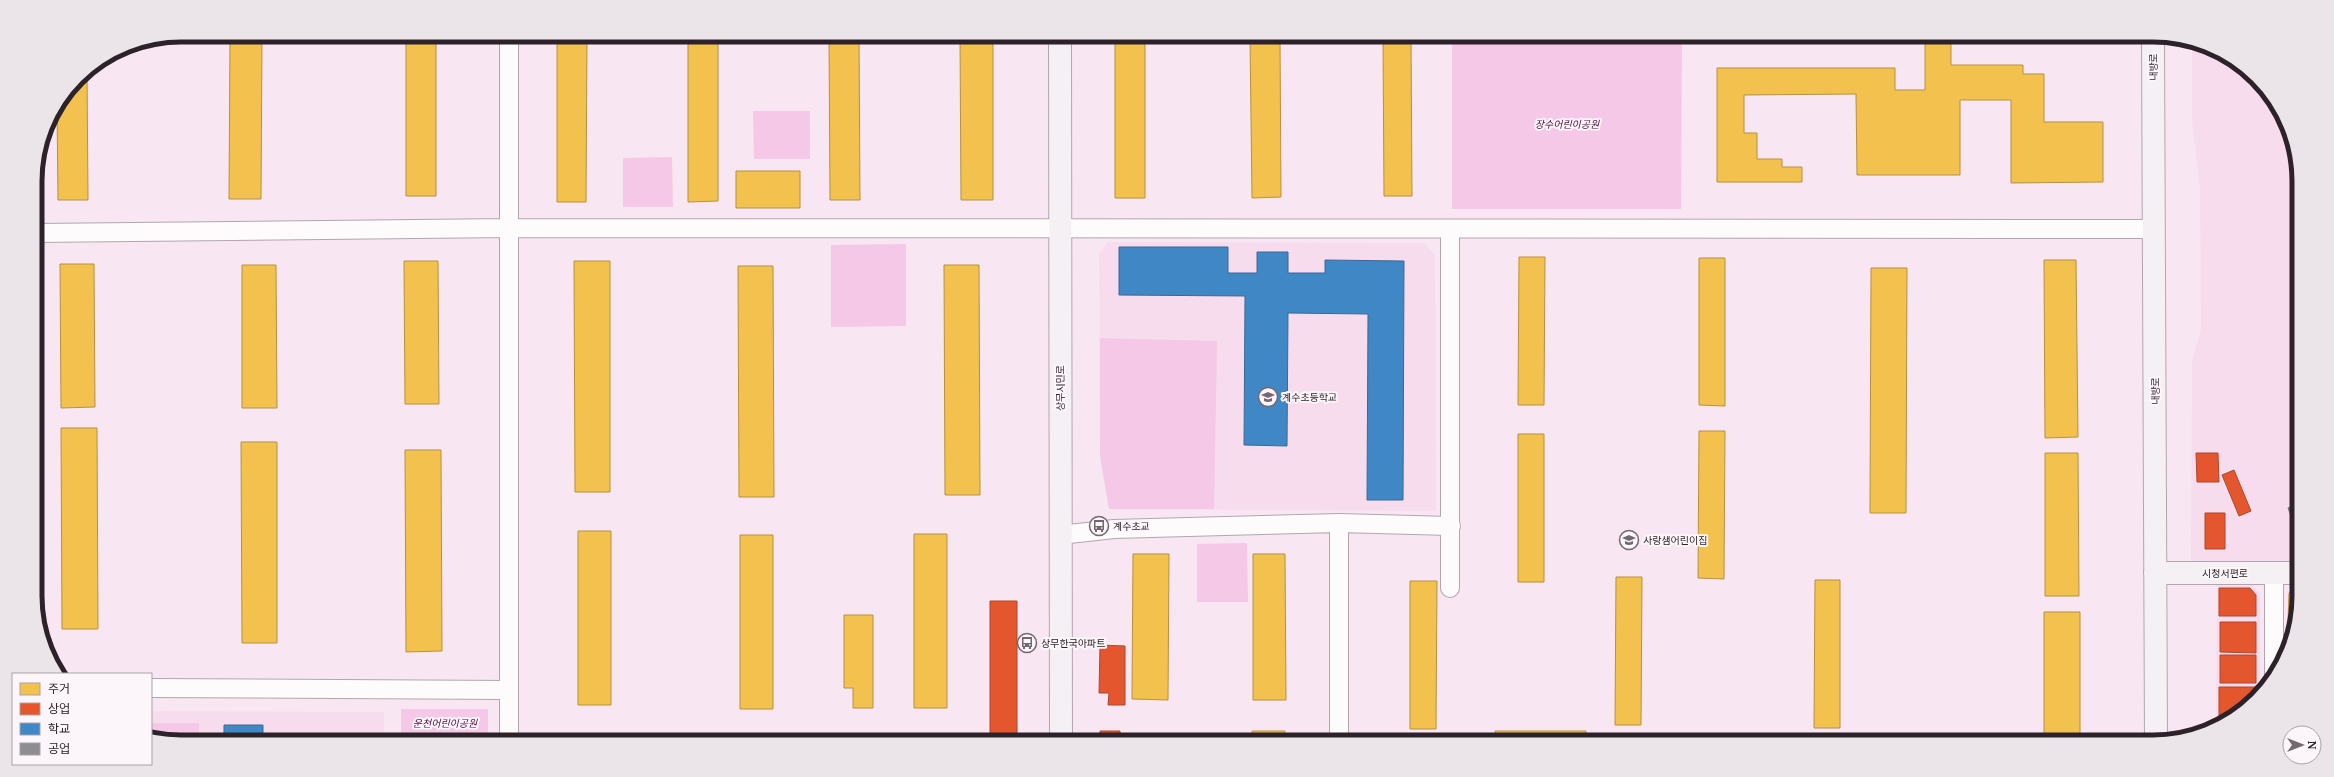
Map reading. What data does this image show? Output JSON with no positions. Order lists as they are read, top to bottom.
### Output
{
  "streets": {
    "street": ["내방로", "상무시민로", "시청서편로"]
  },
  "crossings": [
    ["내방로", "시청서편로"]
  ],
  "parks": ["장수어린이공원", "운천어린이공원"],
  "places": {
    "school or university": ["계수초등학교", "사랑샘어린이집"],
    "bus stop": ["계수초교", "상무한국아파트"]
  },
  "legend": [
    "주거",
    "상업",
    "학교",
    "공업"
  ],
  "north": "right"
}
